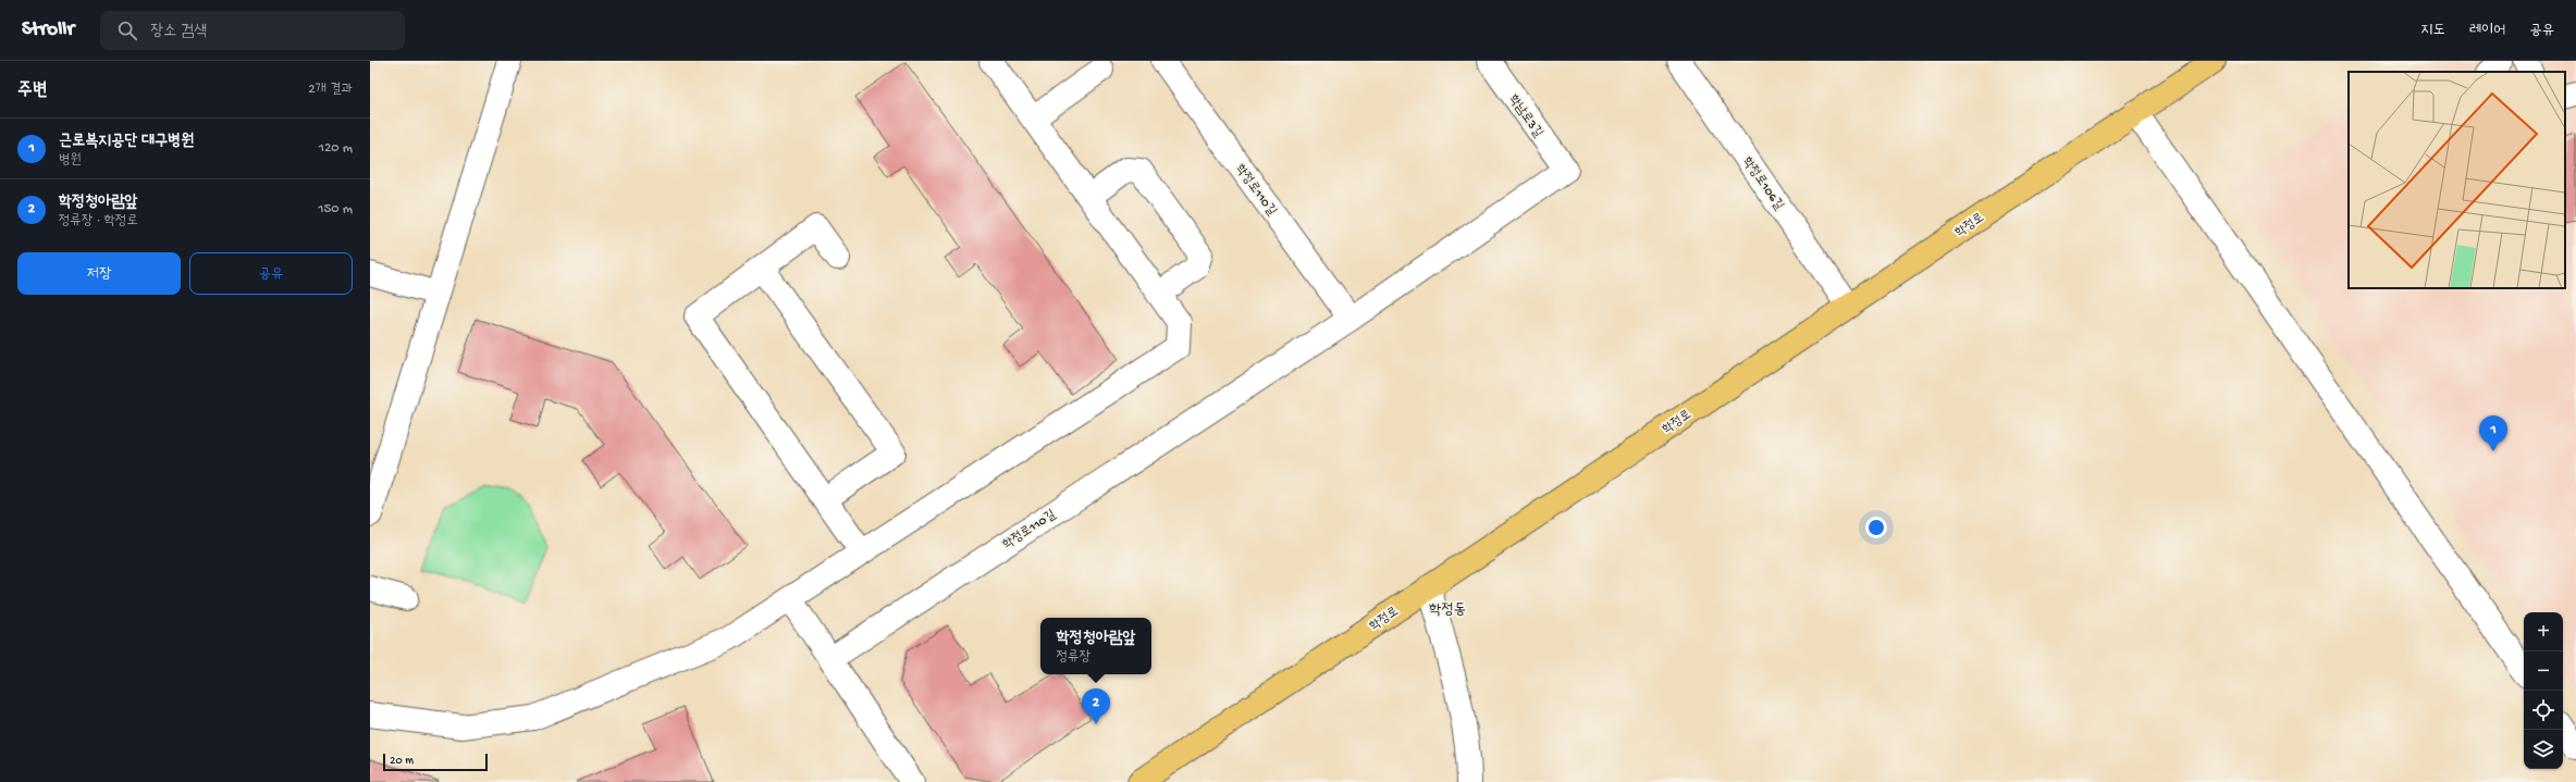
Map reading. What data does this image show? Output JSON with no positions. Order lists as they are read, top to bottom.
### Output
{
  "streets": {
    "main road": ["학정로"],
    "street": ["학남로3길", "학정로106길", "학정로110길"]
  },
  "crossings": [
    ["학남로3길", "학정로110길"],
    ["학정로106길", "학정로"]
  ],
  "districts": ["학정동"],
  "scale_bar": "20 m",
  "page": {
    "header": "Strollr",
    "search": "장소 검색",
    "nav": ["지도", "레이어", "공유"],
    "heading": ["주변", "2개 결과"],
    "list": [
      {
        "mark": "1",
        "name": "근로복지공단 대구병원",
        "note": "병원",
        "value": "120 m"
      },
      {
        "mark": "2",
        "name": "학정청아람앞",
        "note": "정류장 · 학정로",
        "value": "150 m"
      }
    ],
    "buttons": ["저장", "공유"],
    "pins": ["1", "2"],
    "map_buttons": ["+", "−"],
    "popup": ["학정청아람앞", "정류장"],
    "scale": "20 m"
  }
}
